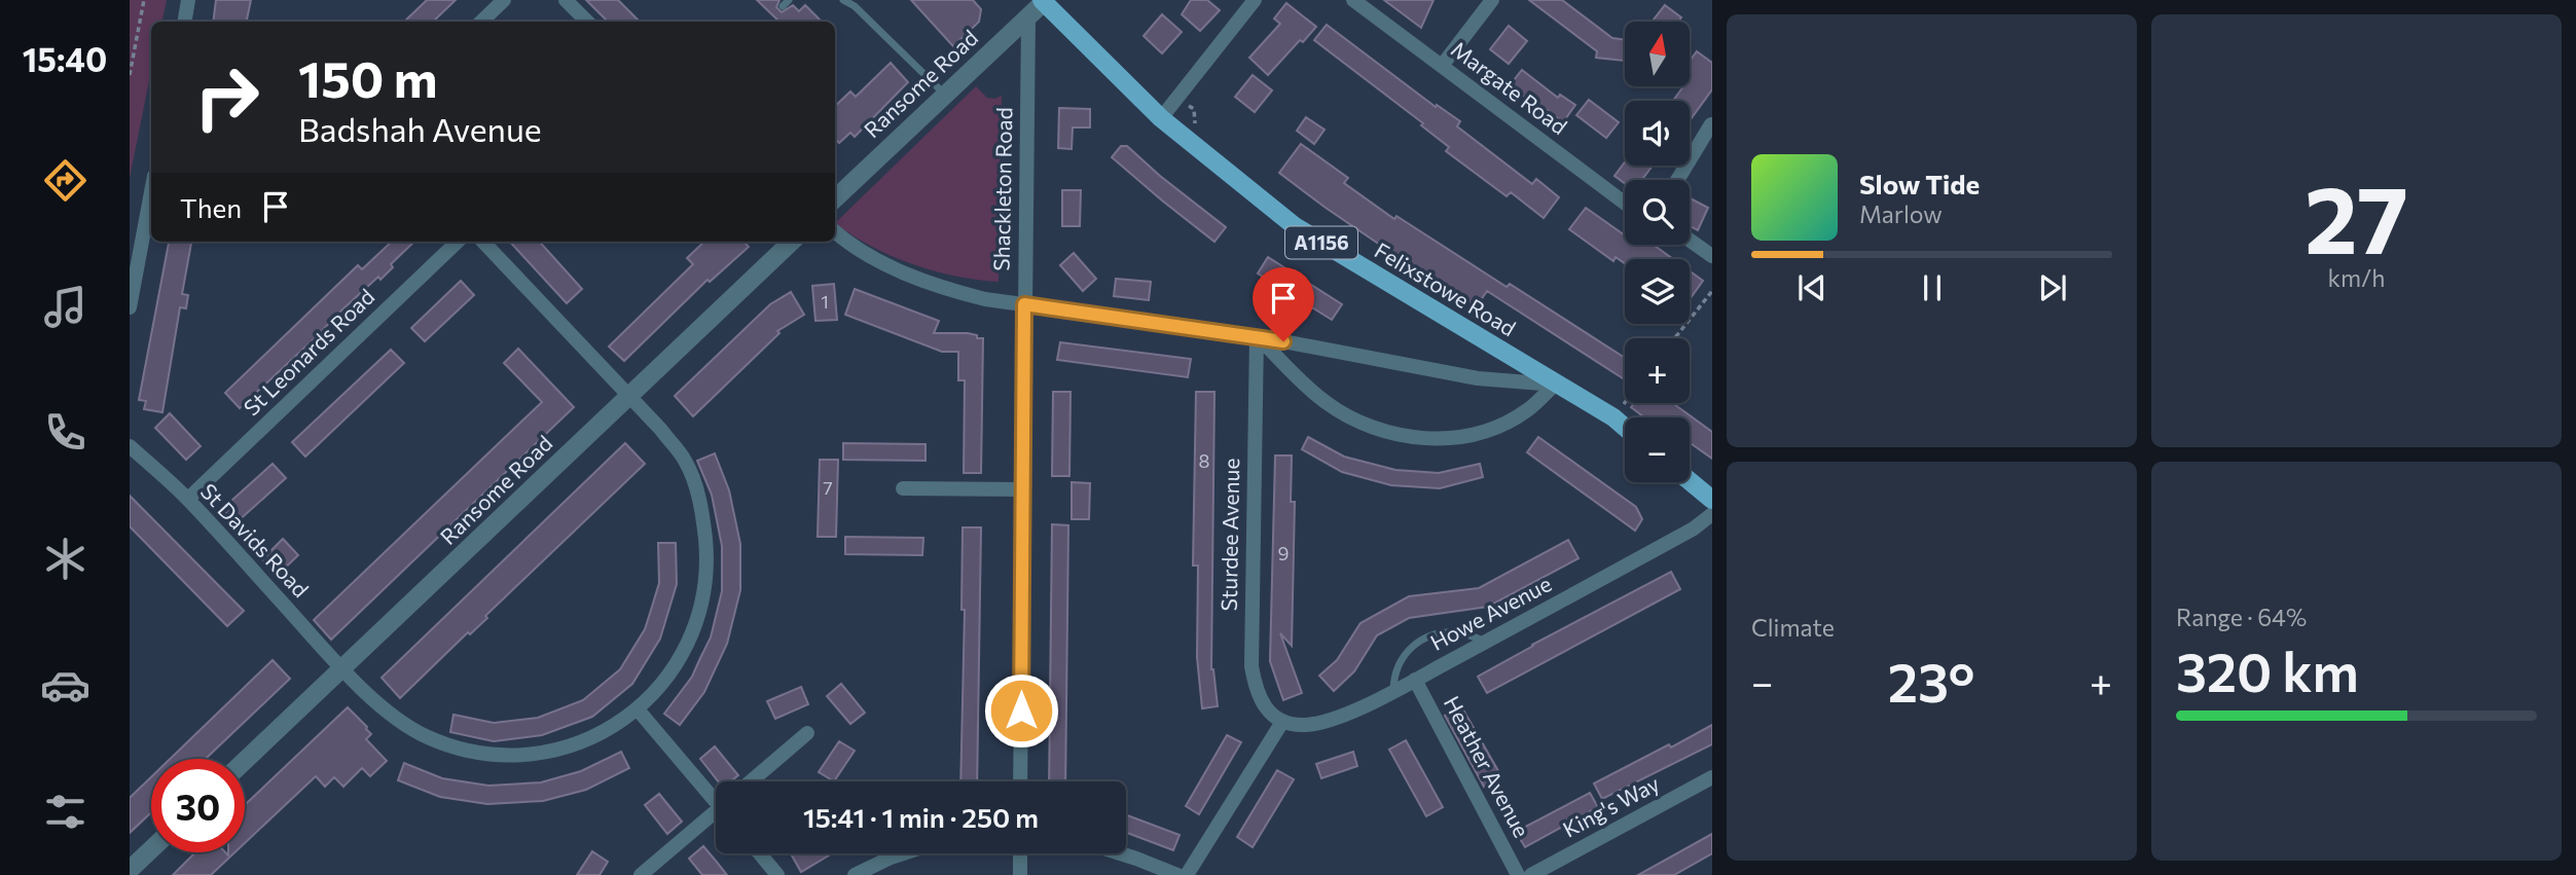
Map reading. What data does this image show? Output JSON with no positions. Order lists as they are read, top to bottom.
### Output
{
  "streets": {
    "main road": ["A1156", "Felixstowe Road"],
    "street": [
      "Ransome Road",
      "Margate Road",
      "Shackleton Road",
      "St Leonards Road",
      "Sturdee Avenue",
      "St Davids Road",
      "Howe Avenue",
      "Heather Avenue",
      "King's Way"
    ]
  },
  "crossings": [
    ["Ransome Road", "Shackleton Road"],
    ["Ransome Road", "Felixstowe Road"],
    ["Ransome Road", "St Davids Road"],
    ["St Leonards Road", "St Davids Road"],
    ["Sturdee Avenue", "Howe Avenue"],
    ["Howe Avenue", "Heather Avenue"]
  ],
  "house_numbers": [
    "1",
    "8",
    "7",
    "9"
  ],
  "north": "top",
  "page": {
    "tabs": "15:40",
    "tile": [
      ["27", "km/h"],
      "Climate",
      ["Range · 64%", "320 km"]
    ],
    "map_buttons": ["+", "−"],
    "turn": ["150 m", "Badshah Avenue"],
    "song": ["Slow Tide", "Marlow"],
    "then": "Then",
    "heat": ["−", "23°", "+"],
    "limit": "30",
    "trip": "15:41 · 1 min · 250 m"
  }
}
